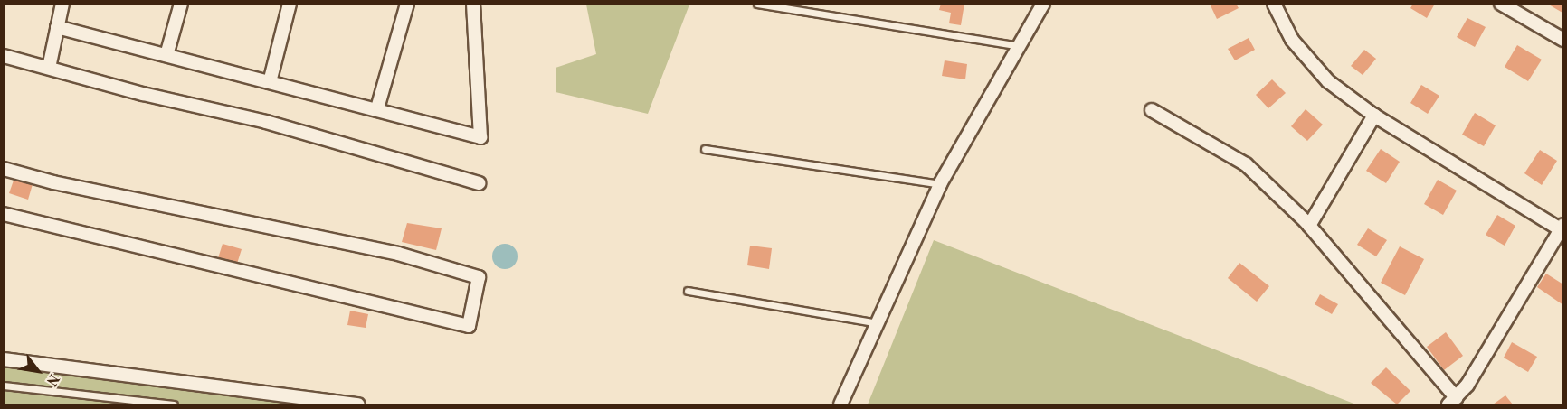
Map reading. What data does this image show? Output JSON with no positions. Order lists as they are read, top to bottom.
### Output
{
  "north": "bottom right"
}
